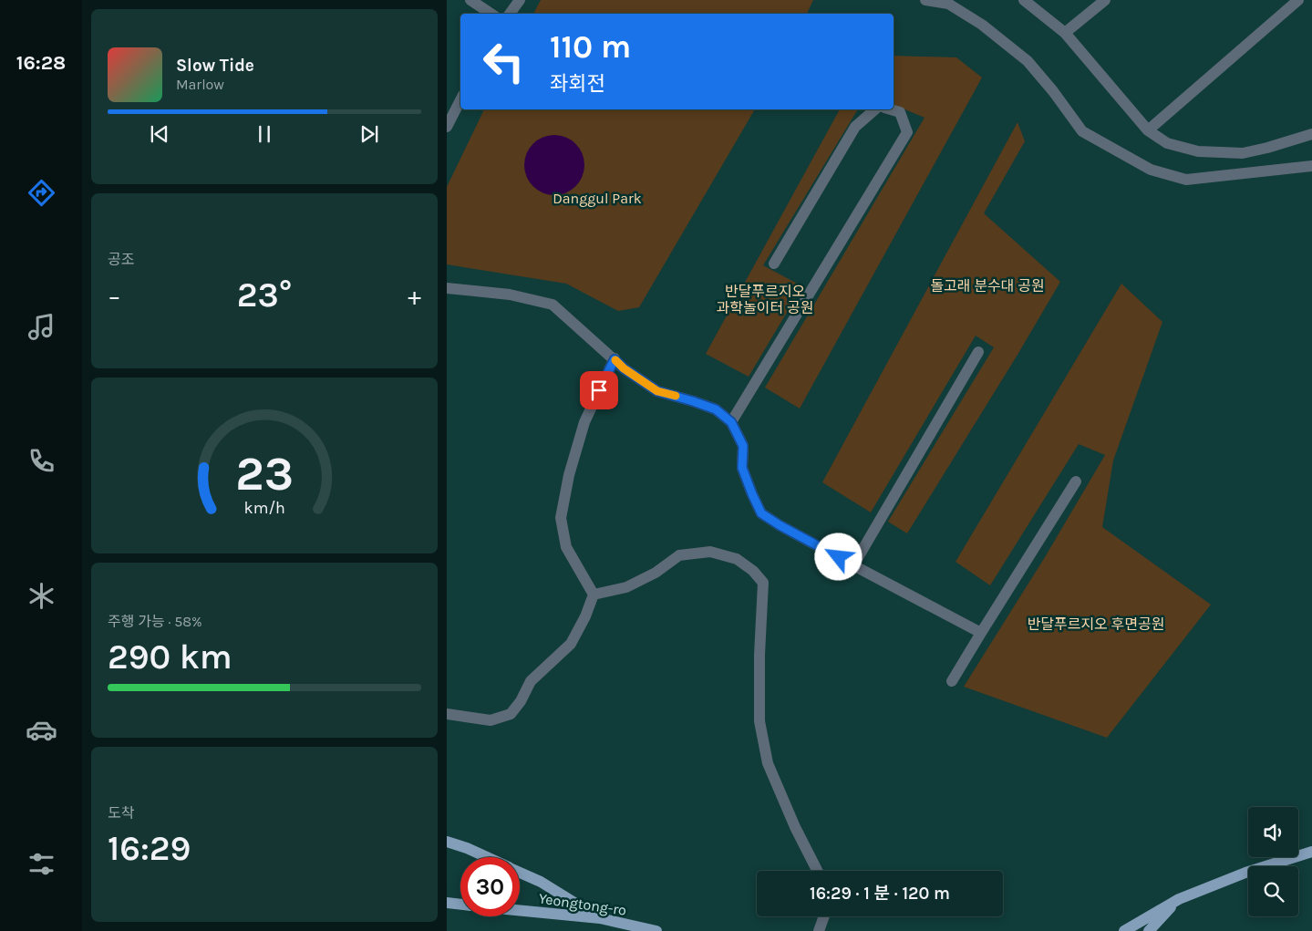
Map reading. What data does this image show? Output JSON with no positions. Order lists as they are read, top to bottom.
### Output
{
  "streets": {
    "main road": ["Yeongtong-ro"]
  },
  "parks": [
    "Danggul Park",
    "돌고래 분수대 공원",
    "반달푸르지오 과학놀이터 공원",
    "반달푸르지오 후면공원"
  ],
  "page": {
    "tabs": "16:28",
    "turn": ["110 m", "좌회전"],
    "song": ["Slow Tide", "Marlow"],
    "tile": [
      "공조",
      ["주행 가능 · 58%", "290 km"],
      ["도착", "16:29"]
    ],
    "heat": ["−", "23°", "+"],
    "limit": "30",
    "trip": "16:29 · 1 분 · 120 m",
    "gauge": ["23", "km/h"]
  }
}
